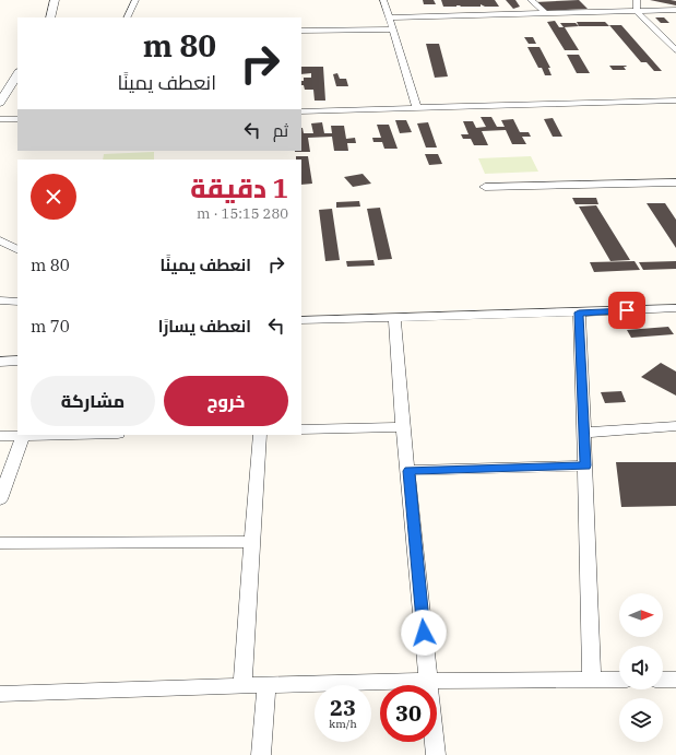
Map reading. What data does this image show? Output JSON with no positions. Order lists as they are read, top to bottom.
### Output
{
  "north": "right",
  "page": {
    "turn": ["80 m", "انعطف يمينًا"],
    "then": "ثم",
    "heading": ["1 دقيقة", "280 m · 15:15"],
    "list": [
      {
        "name": "انعطف يمينًا",
        "value": "80 m"
      },
      {
        "name": "انعطف يسارًا",
        "value": "70 m"
      }
    ],
    "buttons": ["خروج", "مشاركة"],
    "speed": "23 km/h",
    "limit": "30"
  }
}
